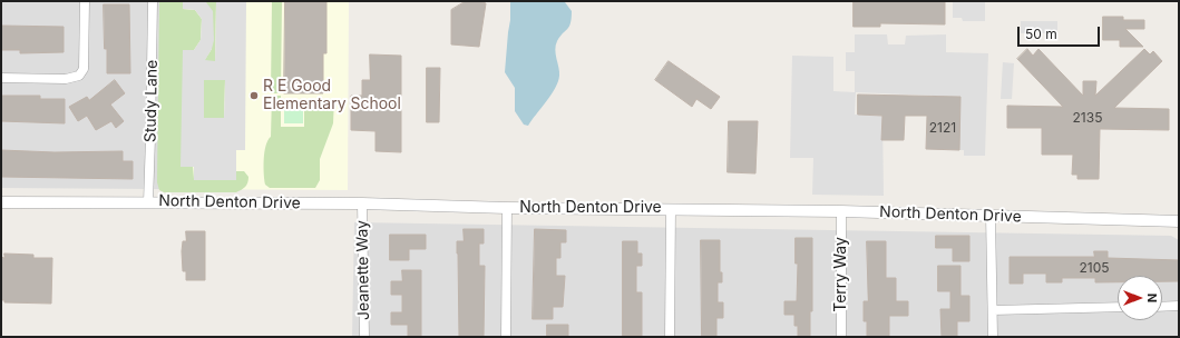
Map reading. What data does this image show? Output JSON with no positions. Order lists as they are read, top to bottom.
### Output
{
  "streets": {
    "street": [
      "Study Lane",
      "North Denton Drive",
      "Jeanette Way",
      "Terry Way"
    ]
  },
  "crossings": [
    ["Study Lane", "North Denton Drive"],
    ["North Denton Drive", "Jeanette Way"],
    ["North Denton Drive", "Terry Way"]
  ],
  "places": ["R E Good Elementary School"],
  "house_numbers": ["2135", "2121", "2105"],
  "scale_bar": "50 m",
  "north": "right"
}
